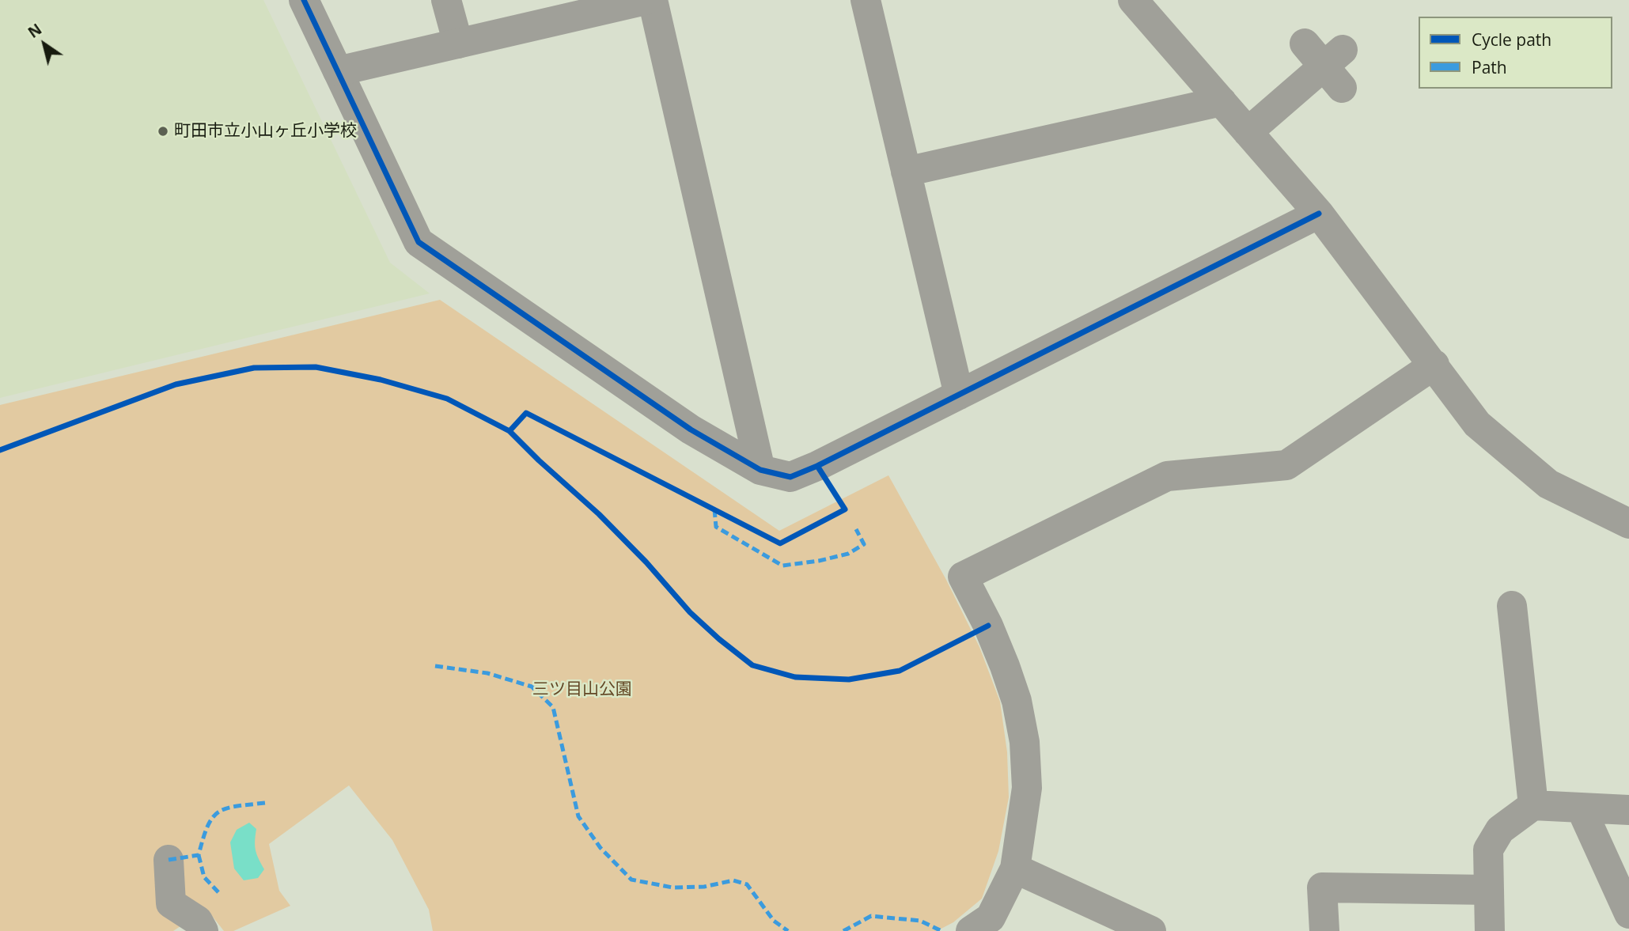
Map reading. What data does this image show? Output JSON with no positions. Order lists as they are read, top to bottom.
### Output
{
  "parks": ["三ツ目山公園"],
  "places": ["町田市立小山ヶ丘小学校"],
  "legend": ["Cycle path", "Path"],
  "north": "top left"
}
